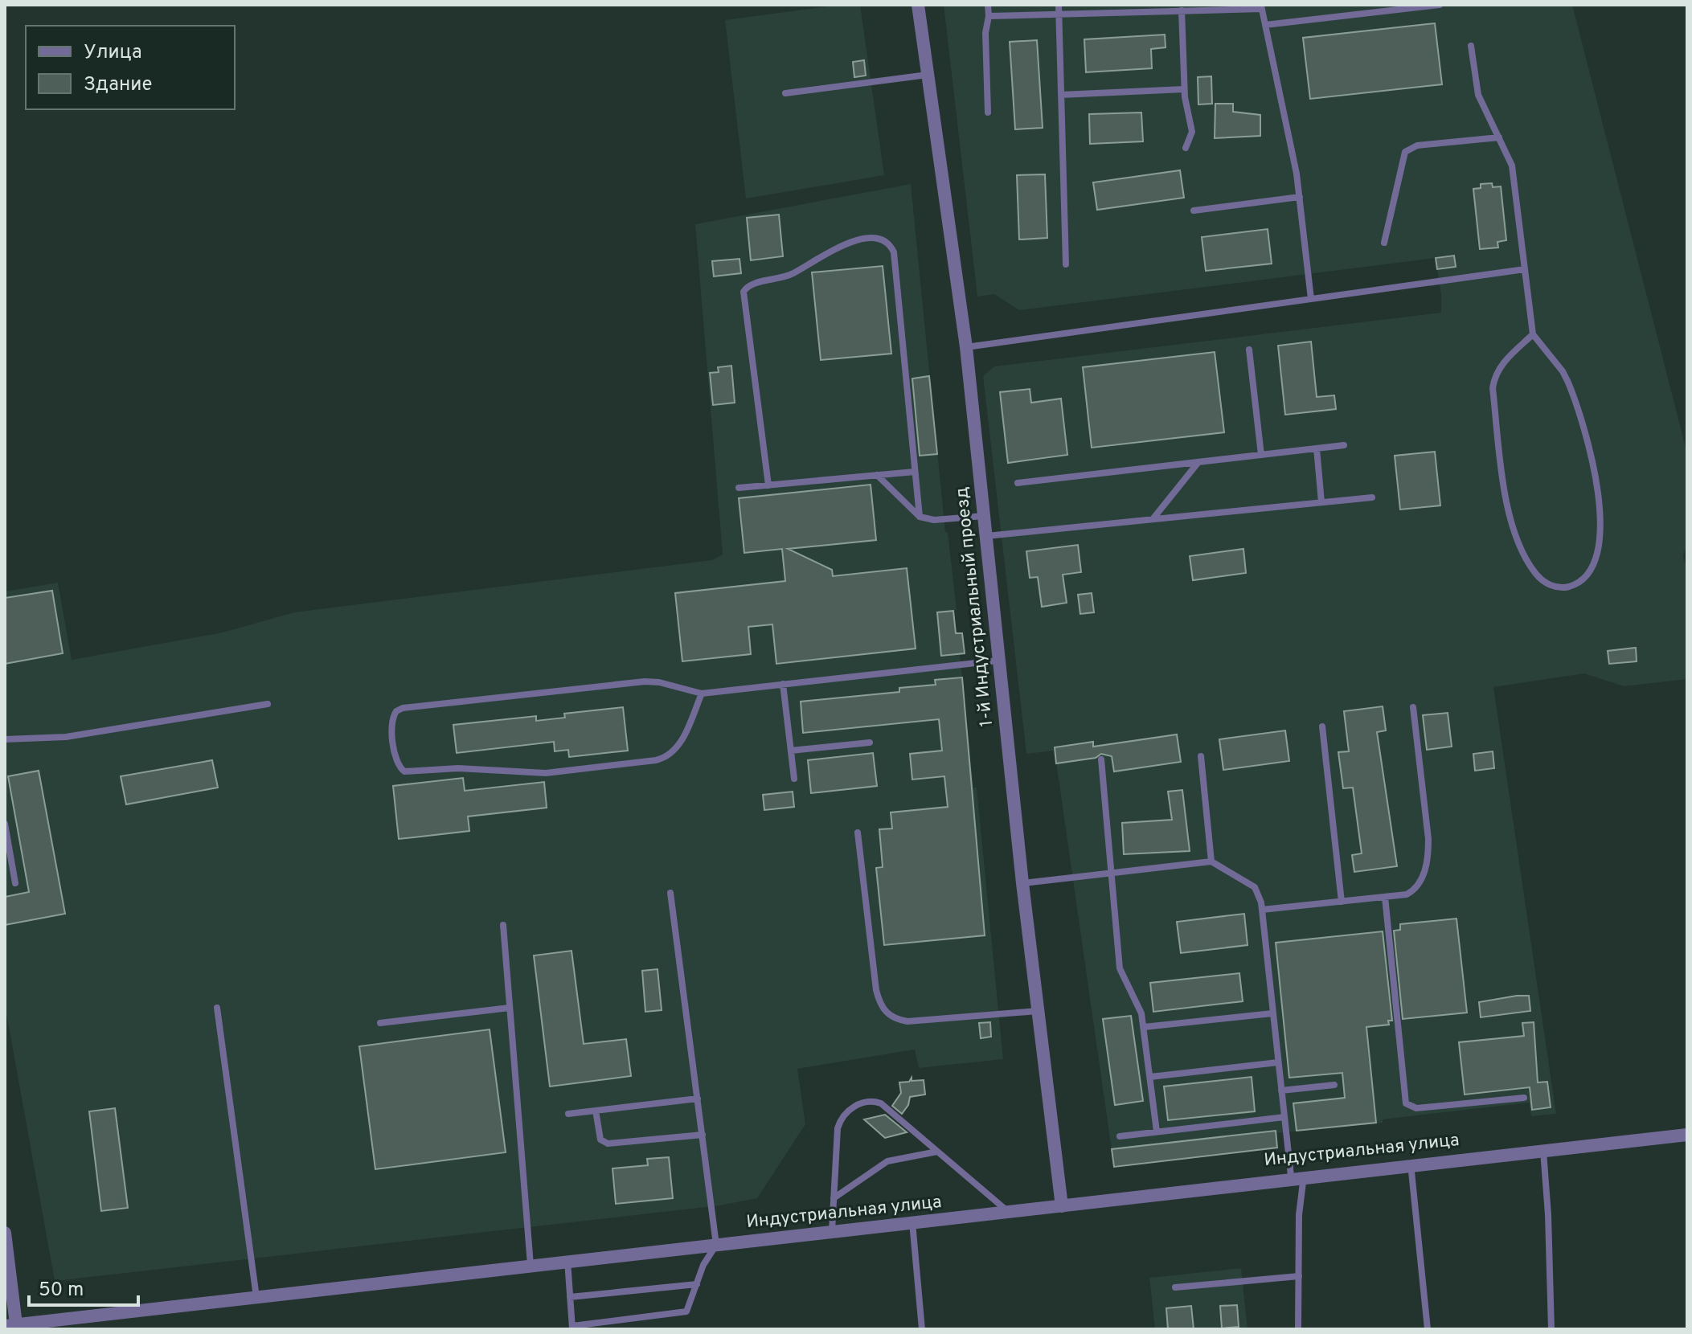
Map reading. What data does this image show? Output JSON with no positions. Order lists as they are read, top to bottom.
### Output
{
  "streets": {
    "street": ["1-й Индустриальный проезд", "Индустриальная улица"]
  },
  "crossings": [
    ["1-й Индустриальный проезд", "Индустриальная улица"]
  ],
  "legend": ["Улица", "Здание"],
  "scale_bar": "50 m"
}
